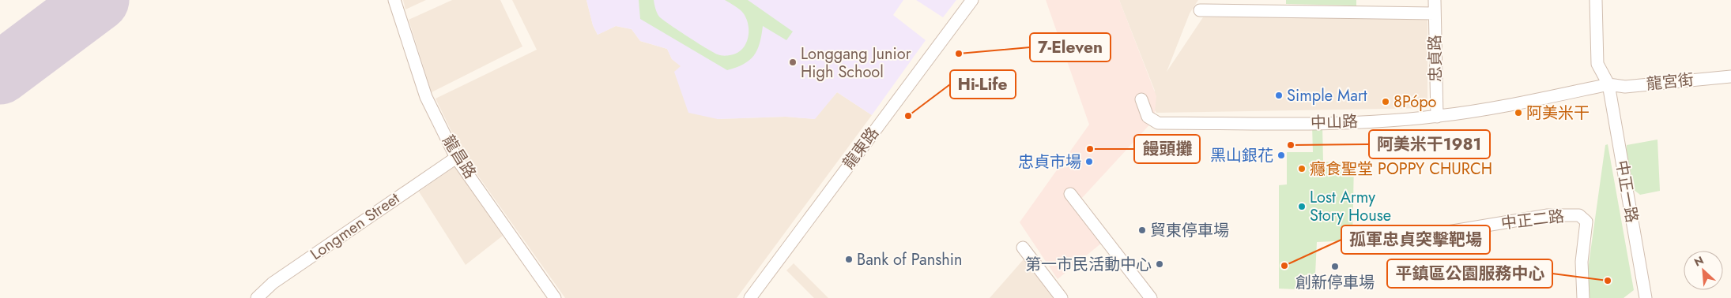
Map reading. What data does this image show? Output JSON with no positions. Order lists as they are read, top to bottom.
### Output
{
  "streets": {
    "street": [
      "忠貞路",
      "龍宮街",
      "中山路",
      "龍東路",
      "龍昌路",
      "中正一路",
      "中正二路",
      "Longmen Street"
    ]
  },
  "crossings": [
    ["忠貞路", "中山路"],
    ["龍宮街", "中山路"],
    ["龍宮街", "中正一路"],
    ["中山路", "中正一路"],
    ["龍昌路", "Longmen Street"]
  ],
  "places": [
    "7-Eleven",
    "Longgang Junior High School",
    "Simple Mart",
    "8Pópo",
    "阿美米干",
    "Hi-Life",
    "阿美米干1981",
    "饅頭攤",
    "黑山銀花",
    "忠貞市場",
    "癮食聖堂 POPPY CHURCH",
    "Lost Army Story House",
    "貿東停車場",
    "Bank of Panshin",
    "第一市民活動中心",
    "孤軍忠貞突擊靶場",
    "創新停車場",
    "平鎮區公園服務中心"
  ],
  "north": "top left"
}
